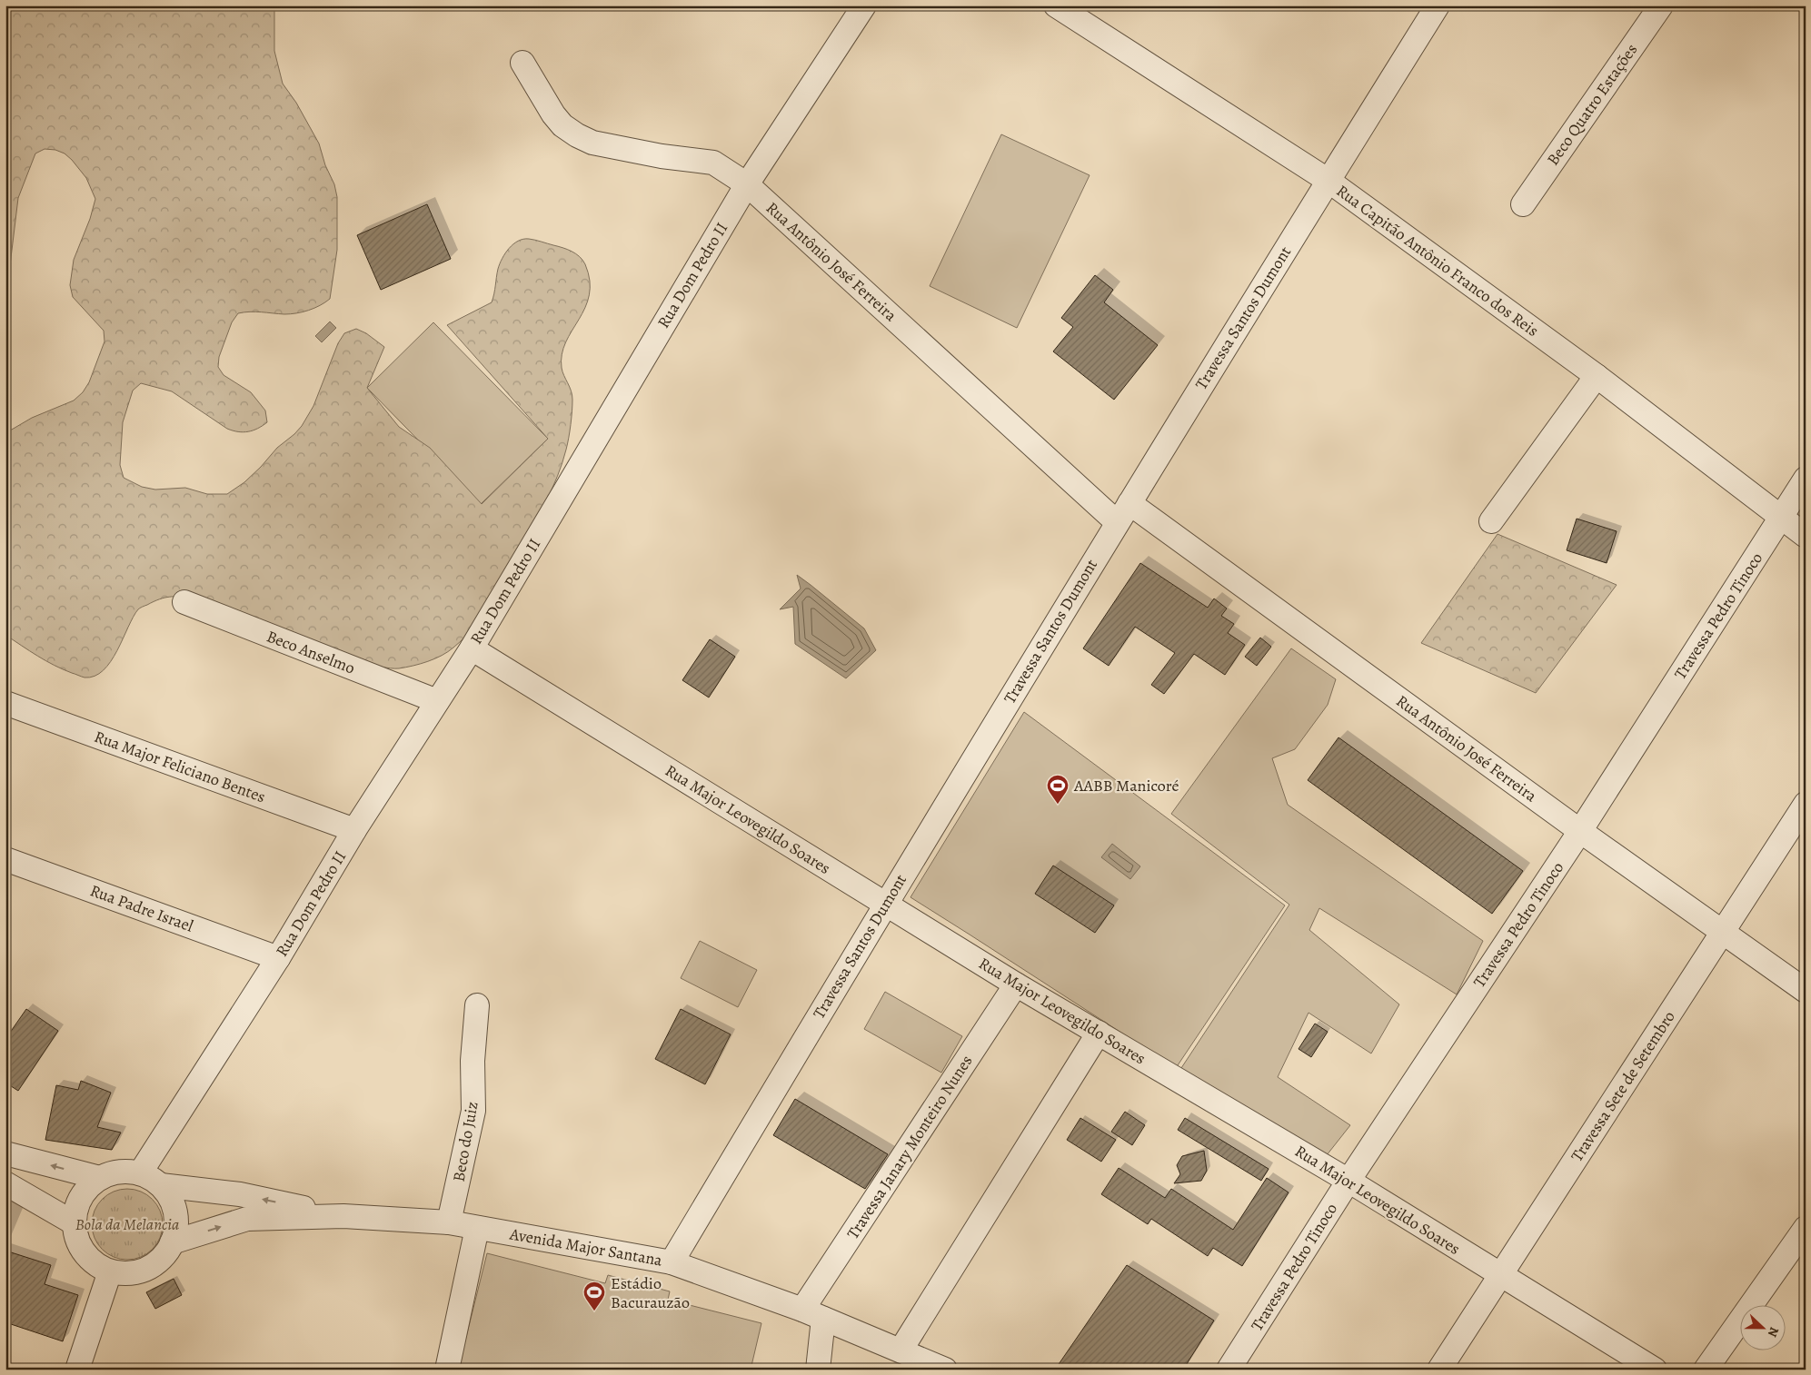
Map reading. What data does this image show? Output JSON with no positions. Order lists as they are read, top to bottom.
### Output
{
  "streets": {
    "street": [
      "Beco Quatro Estações",
      "Rua Capitão Antônio Franco dos Reis",
      "Rua Antônio José Ferreira",
      "Rua Dom Pedro II",
      "Travessa Santos Dumont",
      "Travessa Pedro Tinoco",
      "Beco Anselmo",
      "Rua Major Feliciano Bentes",
      "Rua Major Leovegildo Soares",
      "Rua Padre Israel",
      "Travessa Sete de Setembro",
      "Beco do Juiz",
      "Travessa Janary Monteiro Nunes",
      "Avenida Major Santana"
    ]
  },
  "crossings": [
    ["Rua Capitão Antônio Franco dos Reis", "Travessa Santos Dumont"],
    ["Rua Capitão Antônio Franco dos Reis", "Travessa Pedro Tinoco"],
    ["Rua Antônio José Ferreira", "Rua Dom Pedro II"],
    ["Rua Antônio José Ferreira", "Travessa Santos Dumont"],
    ["Rua Antônio José Ferreira", "Travessa Pedro Tinoco"],
    ["Rua Antônio José Ferreira", "Travessa Sete de Setembro"],
    ["Rua Dom Pedro II", "Beco Anselmo"],
    ["Rua Dom Pedro II", "Rua Major Feliciano Bentes"],
    ["Rua Dom Pedro II", "Rua Major Leovegildo Soares"],
    ["Rua Dom Pedro II", "Rua Padre Israel"],
    ["Rua Dom Pedro II", "Avenida Major Santana"],
    ["Travessa Santos Dumont", "Rua Major Leovegildo Soares"],
    ["Travessa Santos Dumont", "Avenida Major Santana"],
    ["Travessa Pedro Tinoco", "Rua Major Leovegildo Soares"],
    ["Rua Major Leovegildo Soares", "Travessa Sete de Setembro"],
    ["Rua Major Leovegildo Soares", "Travessa Janary Monteiro Nunes"],
    ["Beco do Juiz", "Avenida Major Santana"],
    ["Travessa Janary Monteiro Nunes", "Avenida Major Santana"]
  ],
  "parks": ["Bola da Melancia"],
  "places": {
    "sports": ["AABB Manicoré", "Estádio Bacurauzão"]
  },
  "north": "right"
}
